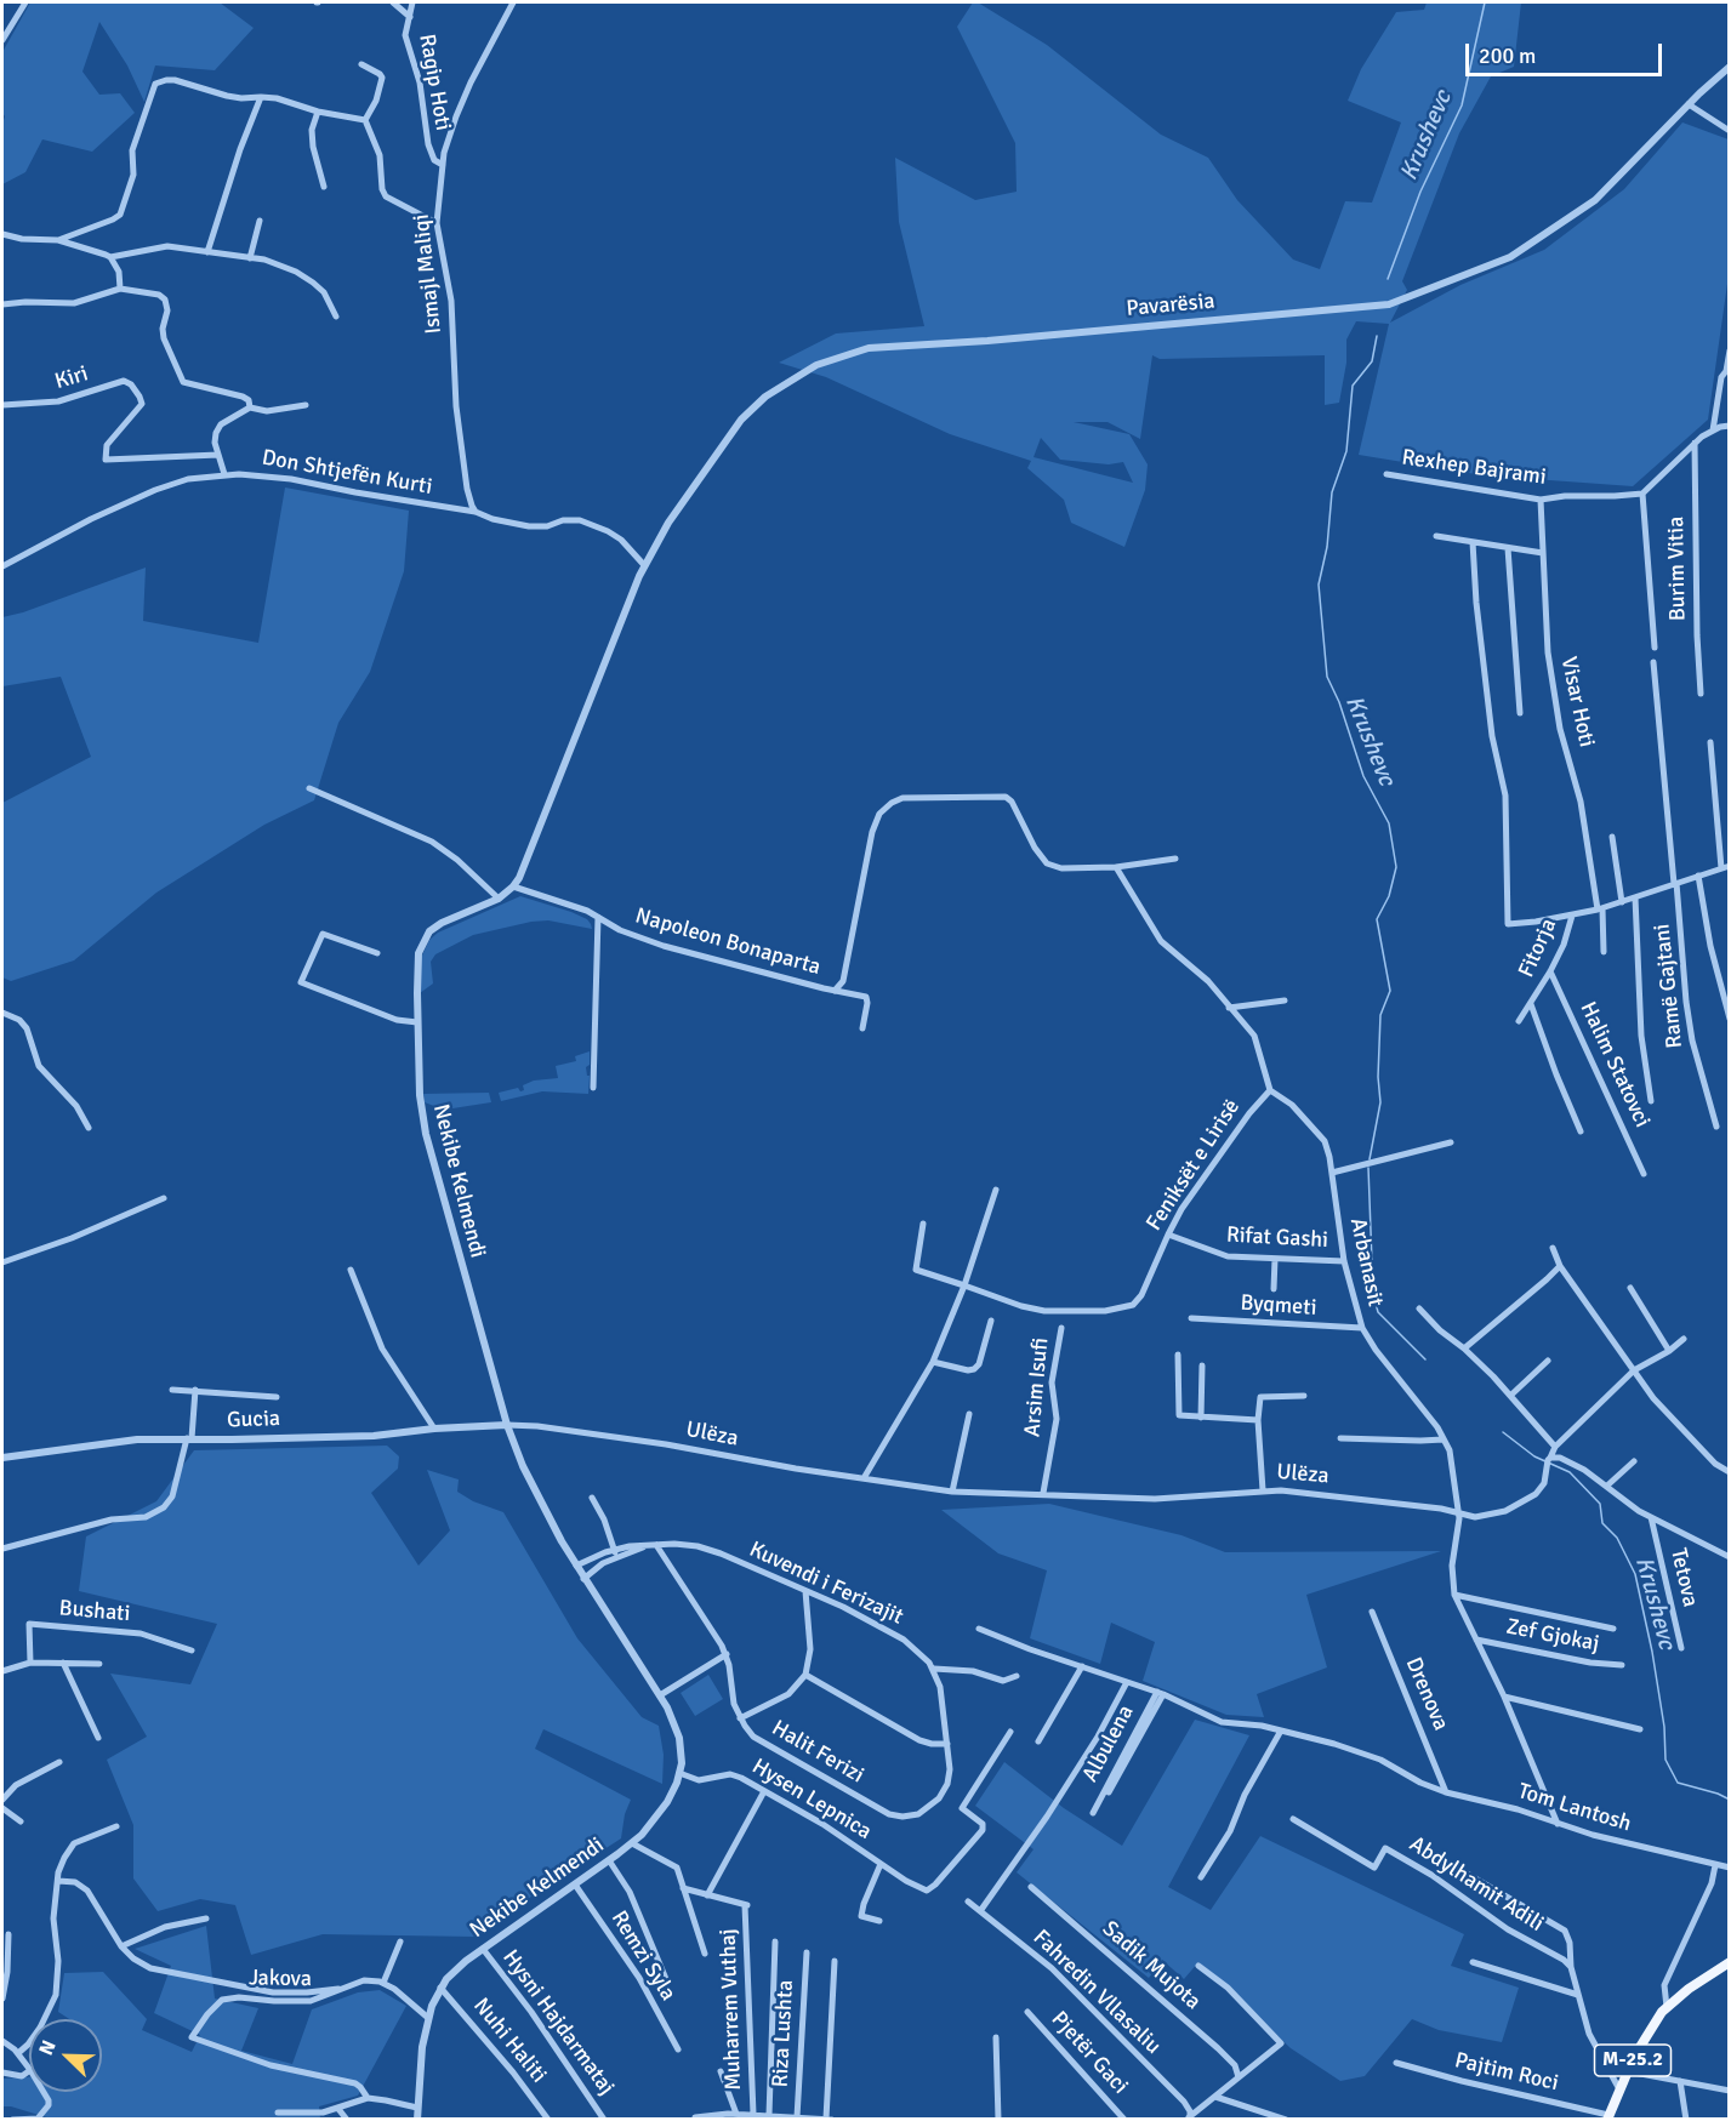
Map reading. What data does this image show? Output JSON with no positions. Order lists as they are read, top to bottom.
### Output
{
  "streets": {
    "main road": ["M-25.2"],
    "street": [
      "Ragip Hoti",
      "Ismajl Maliqi",
      "Pavarësia",
      "Kiri",
      "Rexhep Bajrami",
      "Don Shtjefën Kurti",
      "Burim Vitia",
      "Visar Hoti",
      "Napoleon Bonaparta",
      "Fitorja",
      "Ramë Gajtani",
      "Halim Statovci",
      "Feniksët e Lirisë",
      "Nekibe Kelmendi",
      "Rifat Gashi",
      "Arbanasit",
      "Byqmeti",
      "Arsim Isufi",
      "Gucia",
      "Ulëza",
      "Tetova",
      "Kuvendi i Ferizajit",
      "Bushati",
      "Zef Gjokaj",
      "Drenova",
      "Albulena",
      "Halit Ferizi",
      "Hysen Lepnica",
      "Tom Lantosh",
      "Abdylhamit Adili",
      "Remzi Syla",
      "Sadik Mujota",
      "Jakova",
      "Fahredin Vllasaliu",
      "Muharrem Vuthaj",
      "Hysni Hajdarmataj",
      "Riza Lushta",
      "Nuhi Haliti",
      "Pjetër Gaci",
      "Pajtim Roci"
    ]
  },
  "crossings": [
    ["Ragip Hoti", "Ismajl Maliqi"],
    ["Ismajl Maliqi", "Don Shtjefën Kurti"],
    ["Pavarësia", "Don Shtjefën Kurti"],
    ["Pavarësia", "Nekibe Kelmendi"],
    ["Rexhep Bajrami", "Visar Hoti"],
    ["Visar Hoti", "Fitorja"],
    ["Napoleon Bonaparta", "Nekibe Kelmendi"],
    ["Fitorja", "Ramë Gajtani"],
    ["Fitorja", "Halim Statovci"],
    ["Feniksët e Lirisë", "Rifat Gashi"],
    ["Feniksët e Lirisë", "Arbanasit"],
    ["Nekibe Kelmendi", "Gucia"],
    ["Nekibe Kelmendi", "Ulëza"],
    ["Nekibe Kelmendi", "Hysen Lepnica"],
    ["Nekibe Kelmendi", "Remzi Syla"],
    ["Nekibe Kelmendi", "Hysni Hajdarmataj"],
    ["Nekibe Kelmendi", "Nuhi Haliti"],
    ["Rifat Gashi", "Arbanasit"],
    ["Arbanasit", "Byqmeti"],
    ["Arbanasit", "Ulëza"],
    ["Arbanasit", "Zef Gjokaj"],
    ["Arbanasit", "Tom Lantosh"],
    ["Arsim Isufi", "Ulëza"],
    ["Gucia", "Ulëza"],
    ["Kuvendi i Ferizajit", "Halit Ferizi"],
    ["Drenova", "Tom Lantosh"],
    ["Albulena", "Tom Lantosh"],
    ["M-25.2", "Pajtim Roci"]
  ],
  "water": ["Krushevc"],
  "scale_bar": "200 m",
  "north": "top left"
}
